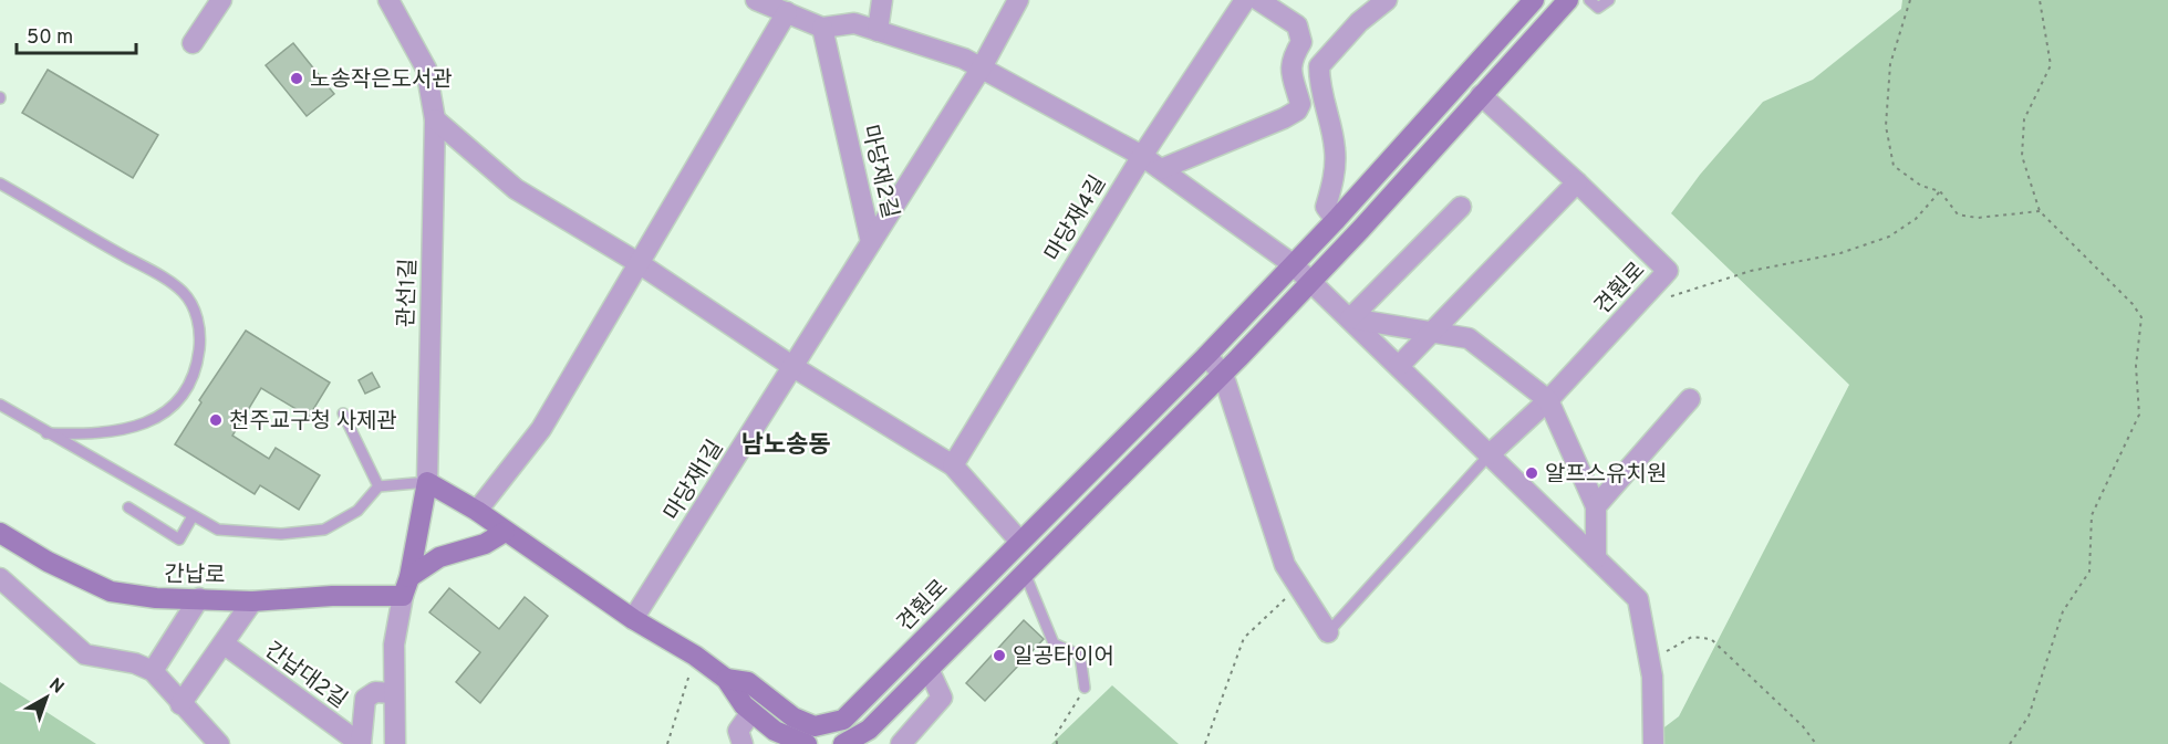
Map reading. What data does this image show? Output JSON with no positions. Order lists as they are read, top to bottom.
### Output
{
  "streets": {
    "street": [
      "마당재2길",
      "마당재4길",
      "견훤로",
      "관선1길",
      "마당재1길",
      "간납로",
      "간납대2길"
    ]
  },
  "crossings": [
    ["마당재2길", "마당재1길"],
    ["관선1길", "간납로"]
  ],
  "districts": ["남노송동"],
  "places": [
    "노송작은도서관",
    "천주교구청 사제관",
    "알프스유치원",
    "일공타이어"
  ],
  "scale_bar": "50 m",
  "north": "top right"
}
